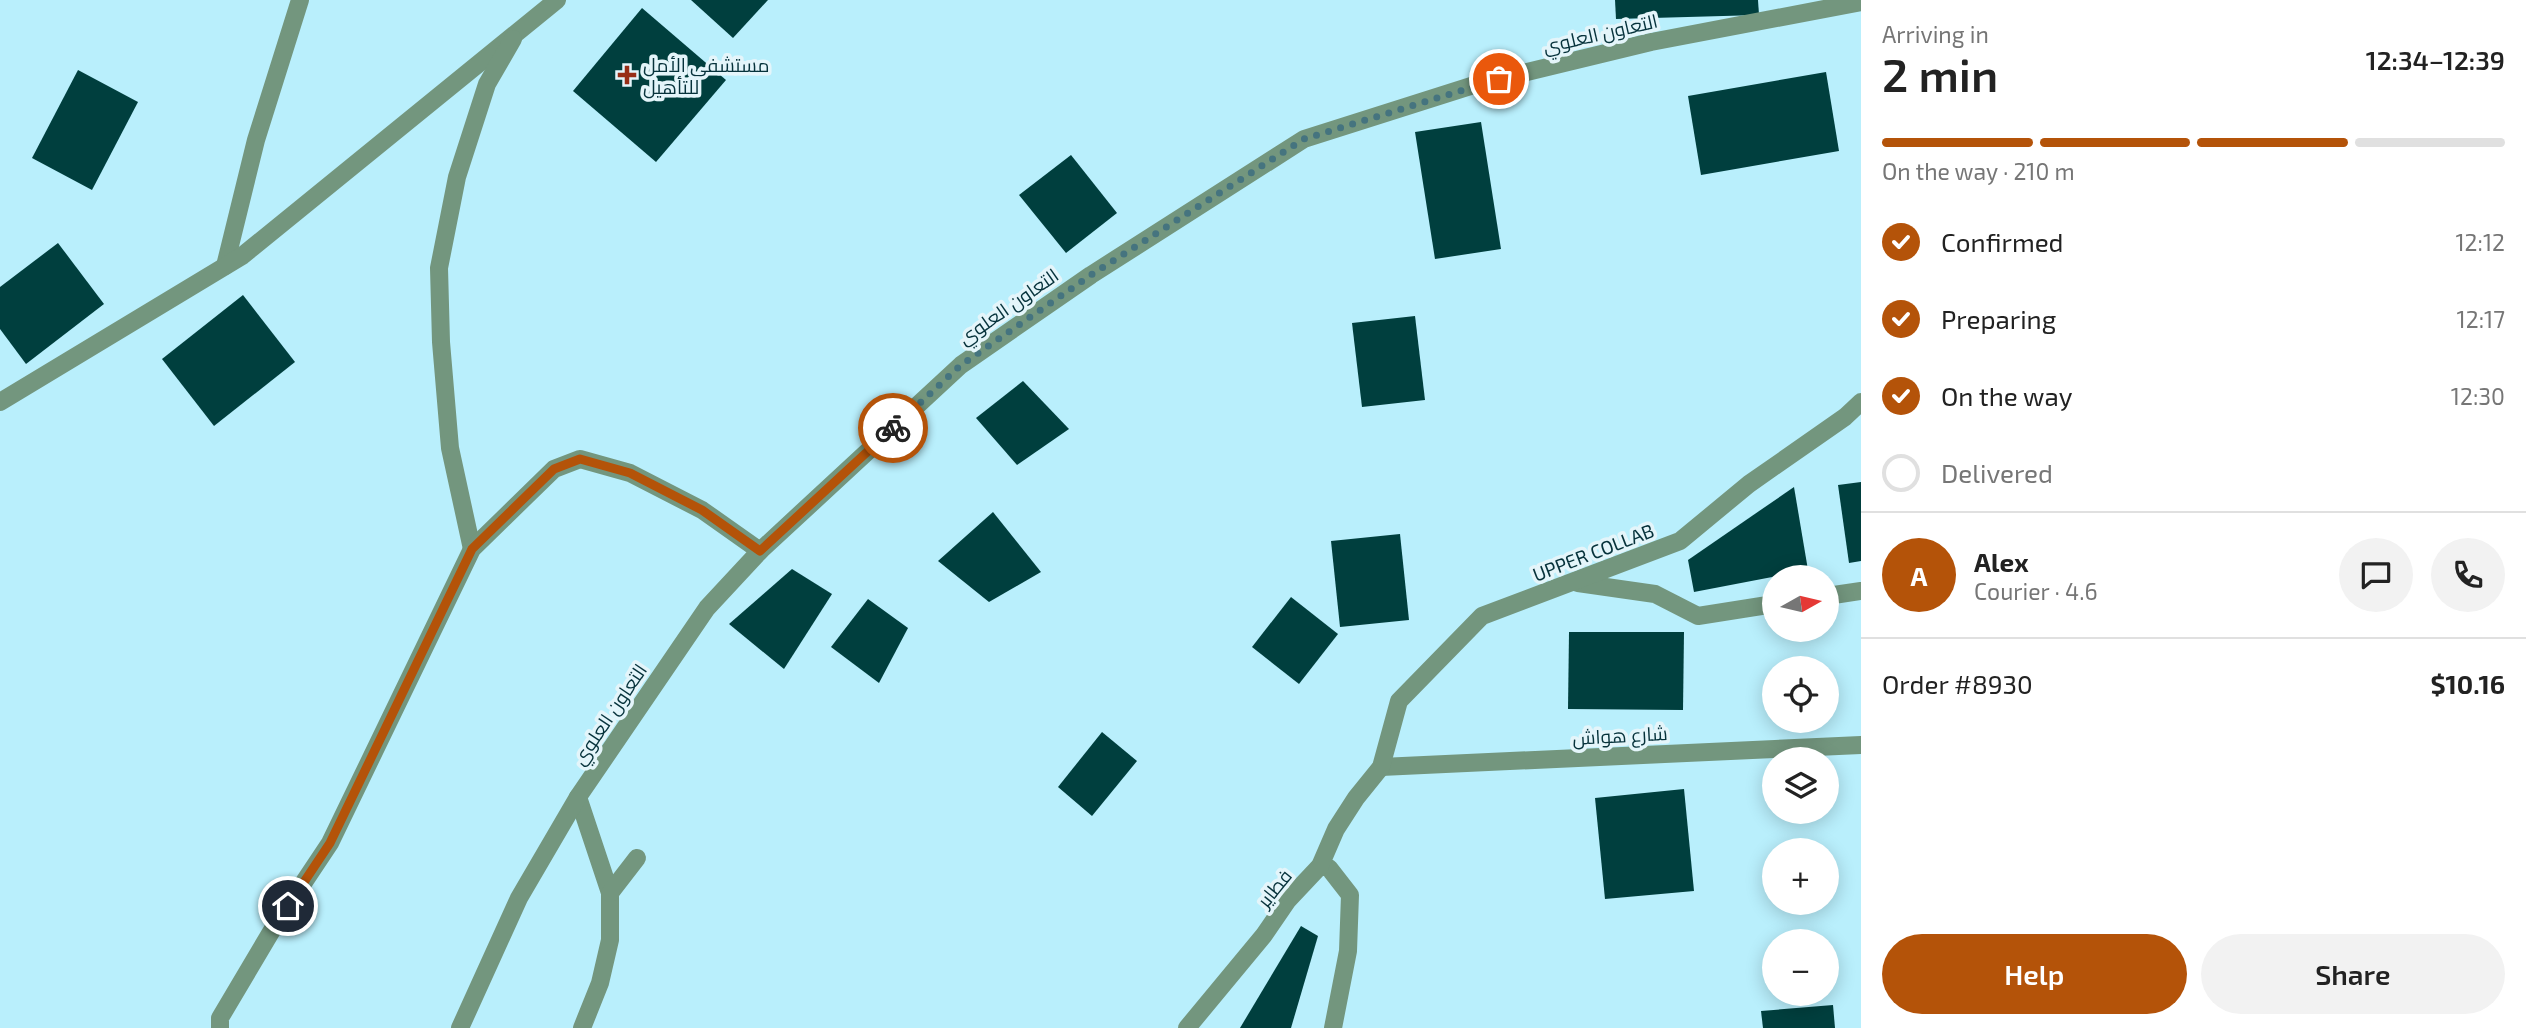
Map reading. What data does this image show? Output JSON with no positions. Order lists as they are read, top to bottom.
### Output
{
  "streets": {
    "street": [
      "التعاون العلوي",
      "UPPER COLLAB",
      "شارع هواش",
      "فطاير"
    ]
  },
  "crossings": [
    ["UPPER COLLAB", "شارع هواش"],
    ["UPPER COLLAB", "فطاير"],
    ["شارع هواش", "فطاير"]
  ],
  "places": {
    "health": ["مستشفى الأمل للتأهيل"]
  },
  "north": "right",
  "page": {
    "heading": ["2 min", "Arriving in", "12:34–12:39"],
    "panel": [
      "Alex",
      "Courier · 4.6",
      "Order #8930",
      "$10.16"
    ],
    "bar": "On the way · 210 m",
    "list": [
      ["Confirmed", "12:12"],
      ["Preparing", "12:17"],
      ["On the way", "12:30"],
      "Delivered"
    ],
    "round": "A",
    "map_buttons": ["+", "−"],
    "buttons": ["Help", "Share"]
  }
}
